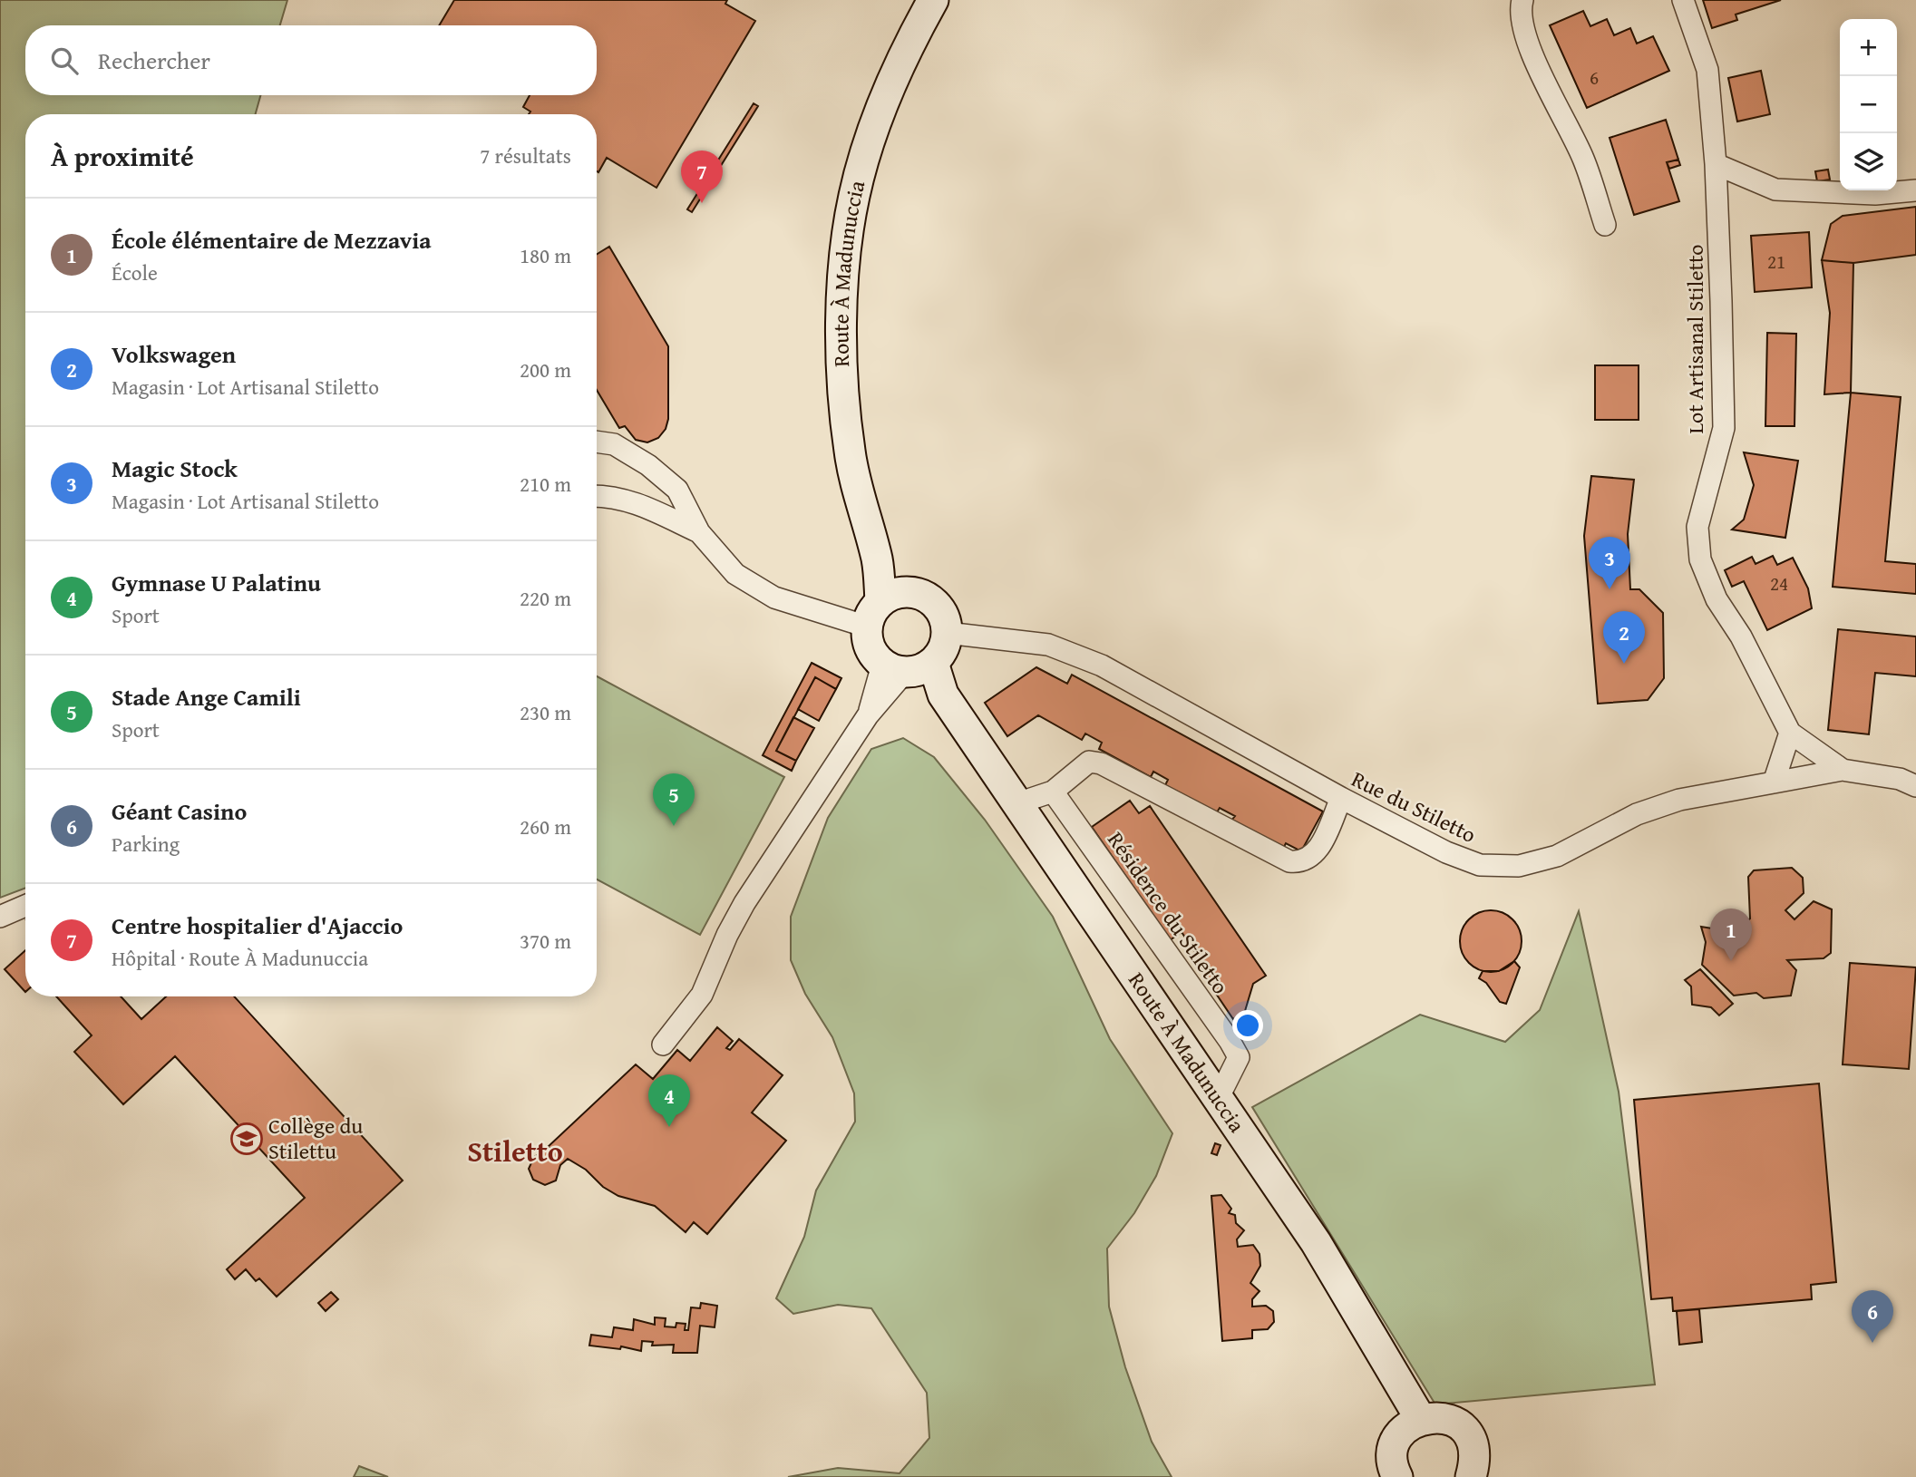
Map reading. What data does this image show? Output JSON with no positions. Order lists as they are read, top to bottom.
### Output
{
  "streets": {
    "main road": ["Route À Madunuccia"],
    "street": ["Lot Artisanal Stiletto", "Rue du Stiletto", "Résidence du Stiletto"]
  },
  "crossings": [
    ["Route À Madunuccia", "Rue du Stiletto"],
    ["Route À Madunuccia", "Résidence du Stiletto"]
  ],
  "districts": ["Stiletto"],
  "places": {
    "school or university": ["Collège du Stilettu"]
  },
  "house_numbers": ["6", "21", "24"],
  "page": {
    "map_buttons": ["+", "−"],
    "search": "Rechercher",
    "heading": ["À proximité", "7 résultats"],
    "pins": [
      "7",
      "3",
      "2",
      "5",
      "1",
      "4",
      "6"
    ],
    "list": [
      {
        "mark": "1",
        "name": "École élémentaire de Mezzavia",
        "note": "École",
        "value": "180 m"
      },
      {
        "mark": "2",
        "name": "Volkswagen",
        "note": "Magasin · Lot Artisanal Stiletto",
        "value": "200 m"
      },
      {
        "mark": "3",
        "name": "Magic Stock",
        "note": "Magasin · Lot Artisanal Stiletto",
        "value": "210 m"
      },
      {
        "mark": "4",
        "name": "Gymnase U Palatinu",
        "note": "Sport",
        "value": "220 m"
      },
      {
        "mark": "5",
        "name": "Stade Ange Camili",
        "note": "Sport",
        "value": "230 m"
      },
      {
        "mark": "6",
        "name": "Géant Casino",
        "note": "Parking",
        "value": "260 m"
      },
      {
        "mark": "7",
        "name": "Centre hospitalier d'Ajaccio",
        "note": "Hôpital · Route À Madunuccia",
        "value": "370 m"
      }
    ]
  }
}
